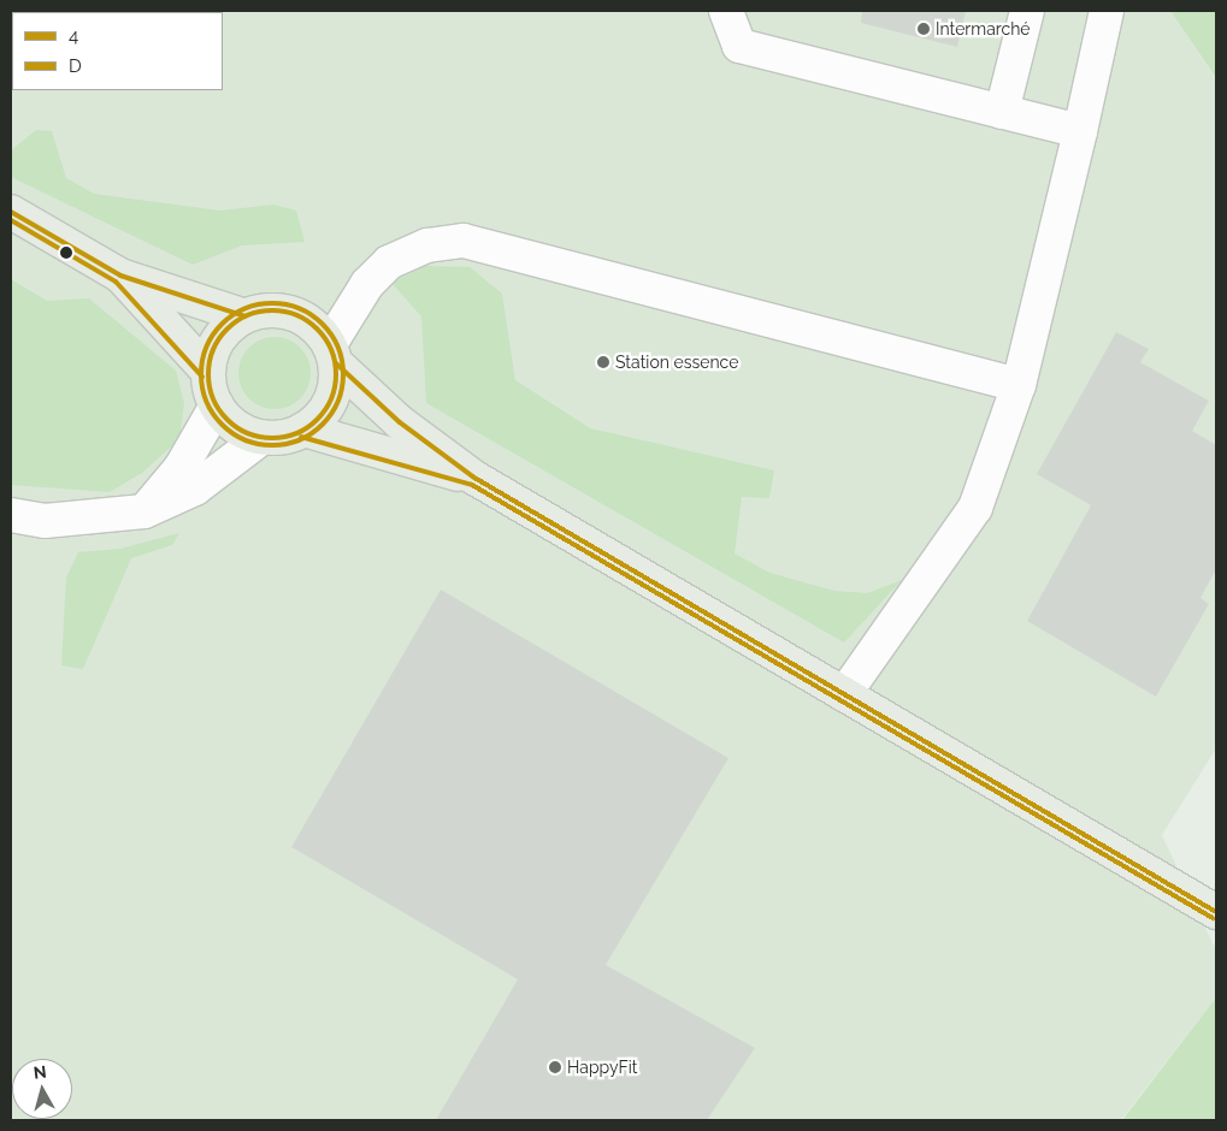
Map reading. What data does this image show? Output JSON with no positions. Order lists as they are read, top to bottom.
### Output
{
  "places": ["Intermarché", "Station essence", "HappyFit"],
  "lines": ["transit line 4", "transit line D"],
  "legend": ["4", "D"],
  "north": "top"
}
